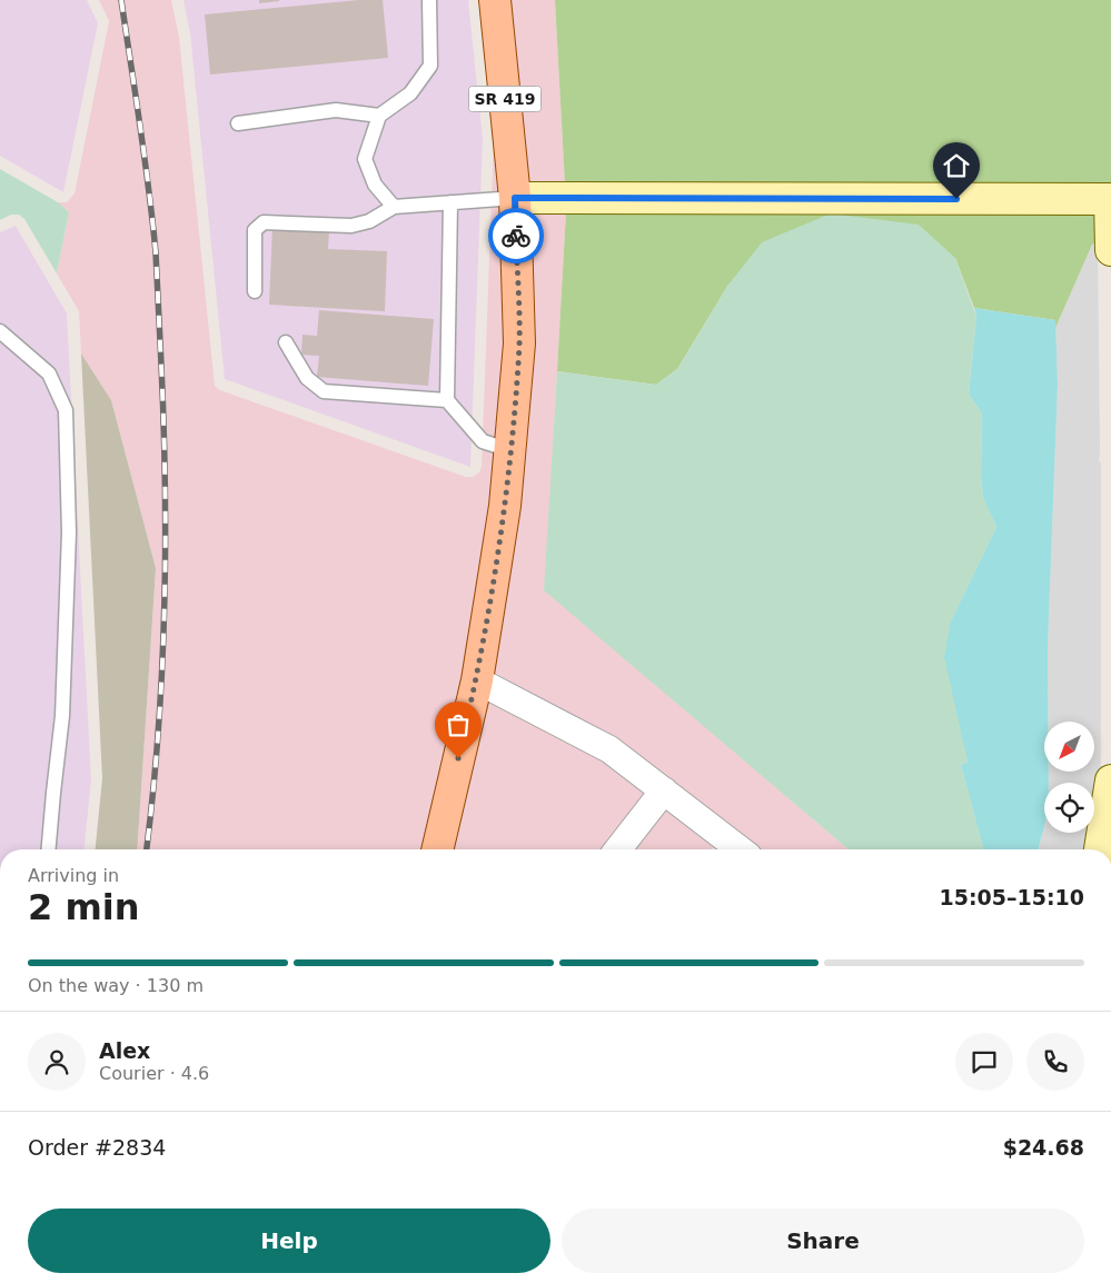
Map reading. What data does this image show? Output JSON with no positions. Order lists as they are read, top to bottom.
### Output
{
  "streets": {
    "main road": ["SR 419"]
  },
  "north": "bottom left",
  "page": {
    "heading": ["2 min", "Arriving in", "15:05–15:10"],
    "panel": [
      "Alex",
      "Courier · 4.6",
      "Order #2834",
      "$24.68"
    ],
    "bar": "On the way · 130 m",
    "buttons": ["Help", "Share"]
  }
}
